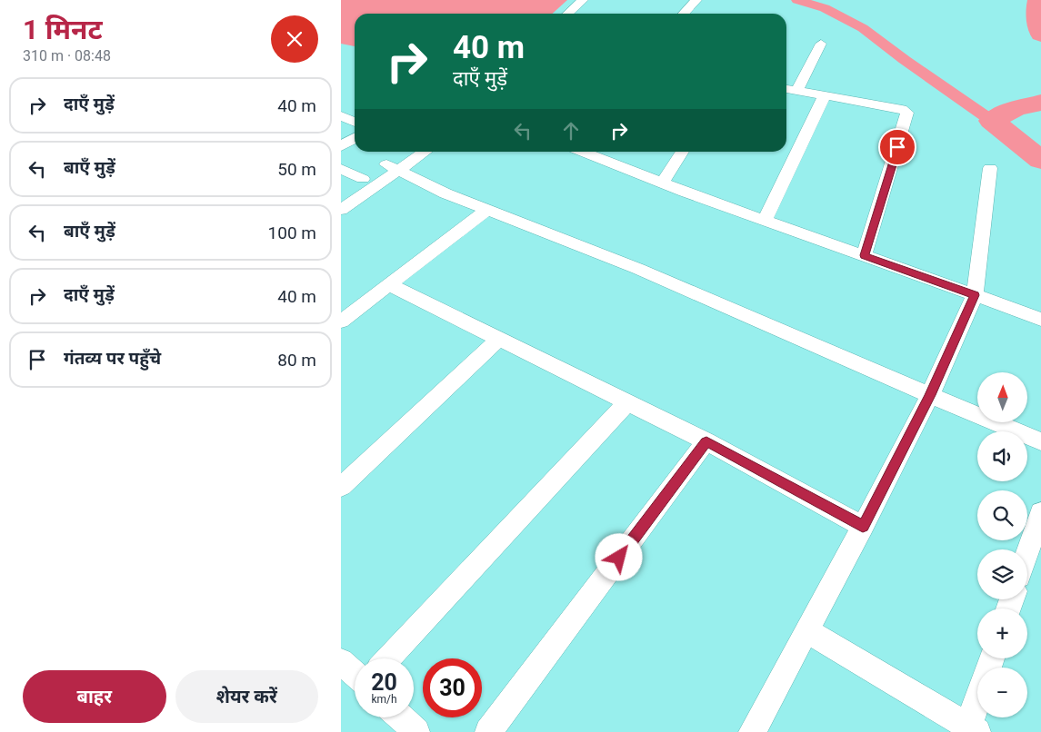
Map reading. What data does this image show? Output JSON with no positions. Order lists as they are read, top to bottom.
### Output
{
  "north": "top",
  "page": {
    "heading": ["1 मिनट", "310 m · 08:48"],
    "turn": ["40 m", "दाएँ मुड़ें"],
    "list": [
      {
        "name": "दाएँ मुड़ें",
        "value": "40 m"
      },
      {
        "name": "बाएँ मुड़ें",
        "value": "50 m"
      },
      {
        "name": "बाएँ मुड़ें",
        "value": "100 m"
      },
      {
        "name": "दाएँ मुड़ें",
        "value": "40 m"
      },
      {
        "name": "गंतव्य पर पहुँचे",
        "value": "80 m"
      }
    ],
    "map_buttons": ["+", "−"],
    "speed": "20 km/h",
    "limit": "30",
    "buttons": ["बाहर", "शेयर करें"]
  }
}
